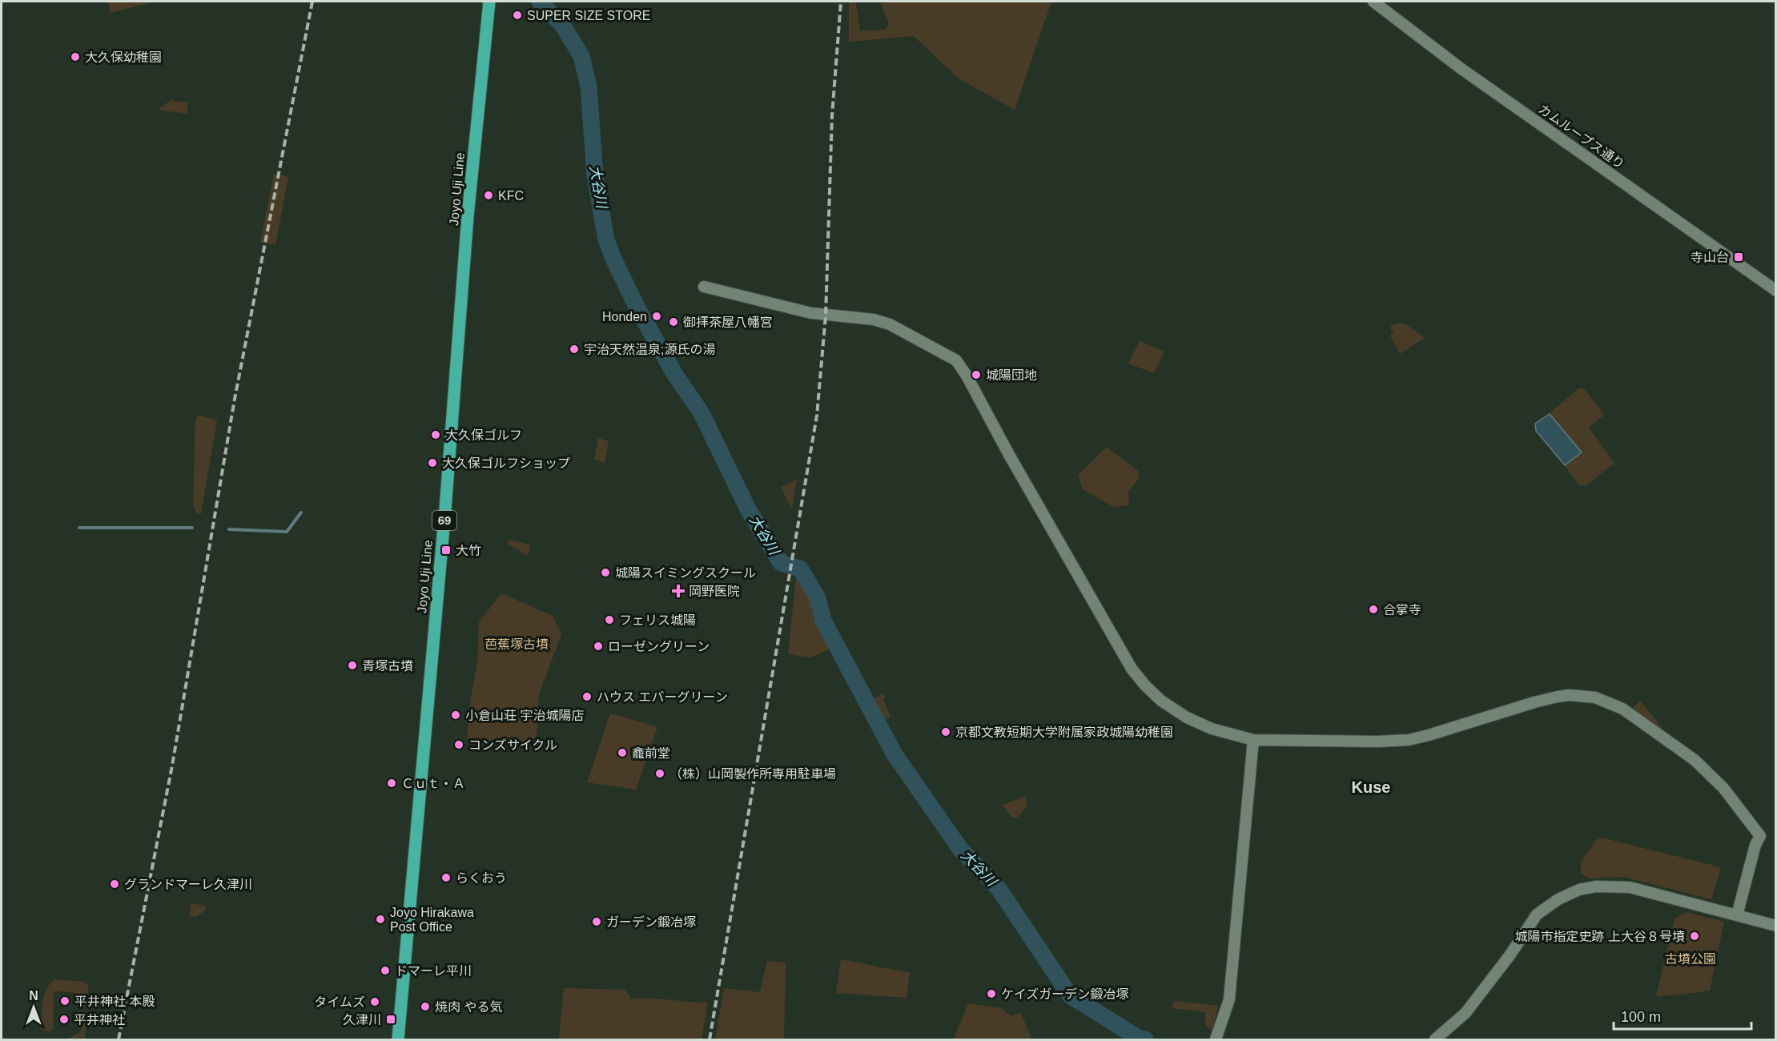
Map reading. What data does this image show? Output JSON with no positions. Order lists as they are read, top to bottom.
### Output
{
  "streets": {
    "main road": ["Joyo Uji Line", "69"],
    "street": ["カムループス通り"]
  },
  "districts": ["Kuse"],
  "water": ["大谷川"],
  "parks": ["芭蕉塚古墳", "古墳公園"],
  "places": {
    "other": [
      "SUPER SIZE STORE",
      "大久保幼稚園",
      "KFC",
      "Honden",
      "御拝茶屋八幡宮",
      "宇治天然温泉;源氏の湯",
      "城陽団地",
      "大久保ゴルフ",
      "大久保ゴルフショップ",
      "城陽スイミングスクール",
      "合掌寺",
      "フェリス城陽",
      "ローゼングリーン",
      "青塚古墳",
      "ハウス エバーグリーン",
      "小倉山荘 宇治城陽店",
      "京都文教短期大学附属家政城陽幼稚園",
      "コンズサイクル",
      "龕前堂",
      "（株）山岡製作所専用駐車場",
      "Ｃｕｔ・Ａ",
      "らくおう",
      "グランドマーレ久津川",
      "Joyo Hirakawa Post Office",
      "ガーデン鍛冶塚",
      "城陽市指定史跡 上大谷８号墳",
      "ドマーレ平川",
      "ケイズガーデン鍛冶塚",
      "平井神社 本殿",
      "タイムズ",
      "焼肉 やる気",
      "平井神社"
    ],
    "transit": ["寺山台", "大竹", "久津川"],
    "health": ["岡野医院"]
  },
  "scale_bar": "100 m",
  "north": "top"
}
